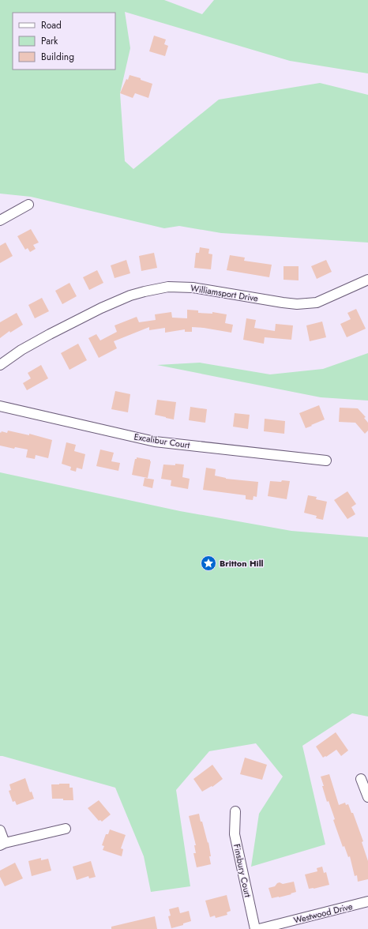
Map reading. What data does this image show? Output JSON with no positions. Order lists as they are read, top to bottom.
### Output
{
  "streets": {
    "street": [
      "Williamsport Drive",
      "Excalibur Court",
      "Finsbury Court",
      "Westwood Drive"
    ]
  },
  "places": {
    "place": ["Britton Hill"]
  },
  "legend": ["Road", "Park", "Building"]
}
